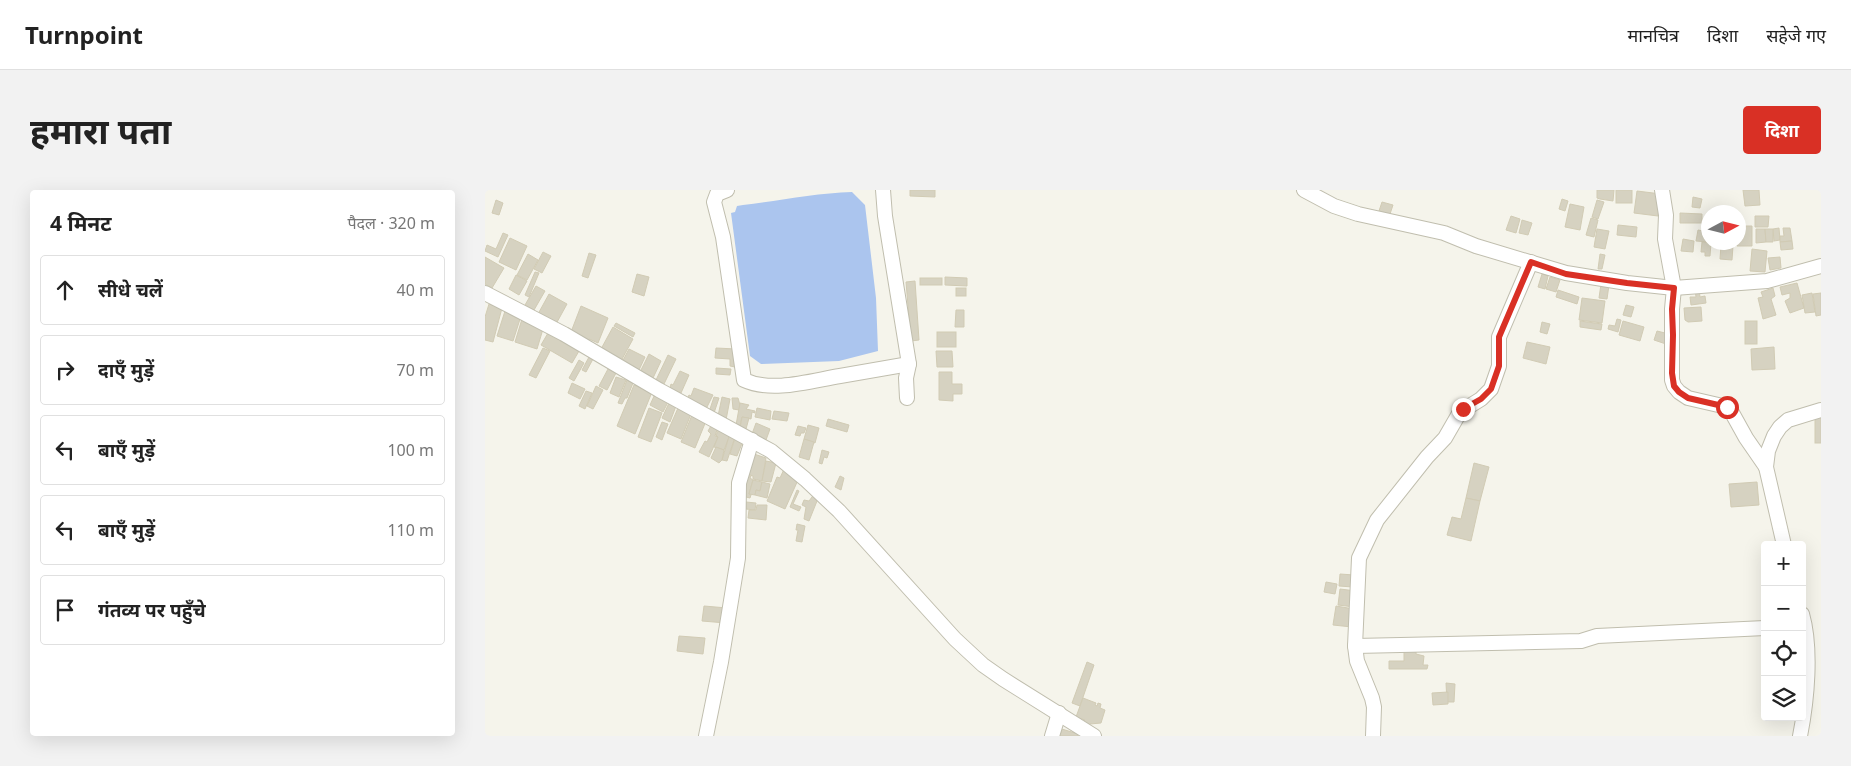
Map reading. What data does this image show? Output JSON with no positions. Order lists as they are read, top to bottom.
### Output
{
  "north": "right",
  "page": {
    "header": "Turnpoint",
    "nav": ["मानचित्र", "दिशा", "सहेजे गए"],
    "buttons": "दिशा",
    "title": "हमारा पता",
    "heading": ["4 मिनट", "पैदल · 320 m"],
    "list": [
      ["सीधे चलें", "40 m"],
      ["दाएँ मुड़ें", "70 m"],
      ["बाएँ मुड़ें", "100 m"],
      ["बाएँ मुड़ें", "110 m"],
      "गंतव्य पर पहुँचे"
    ],
    "map_buttons": ["+", "−"]
  }
}
